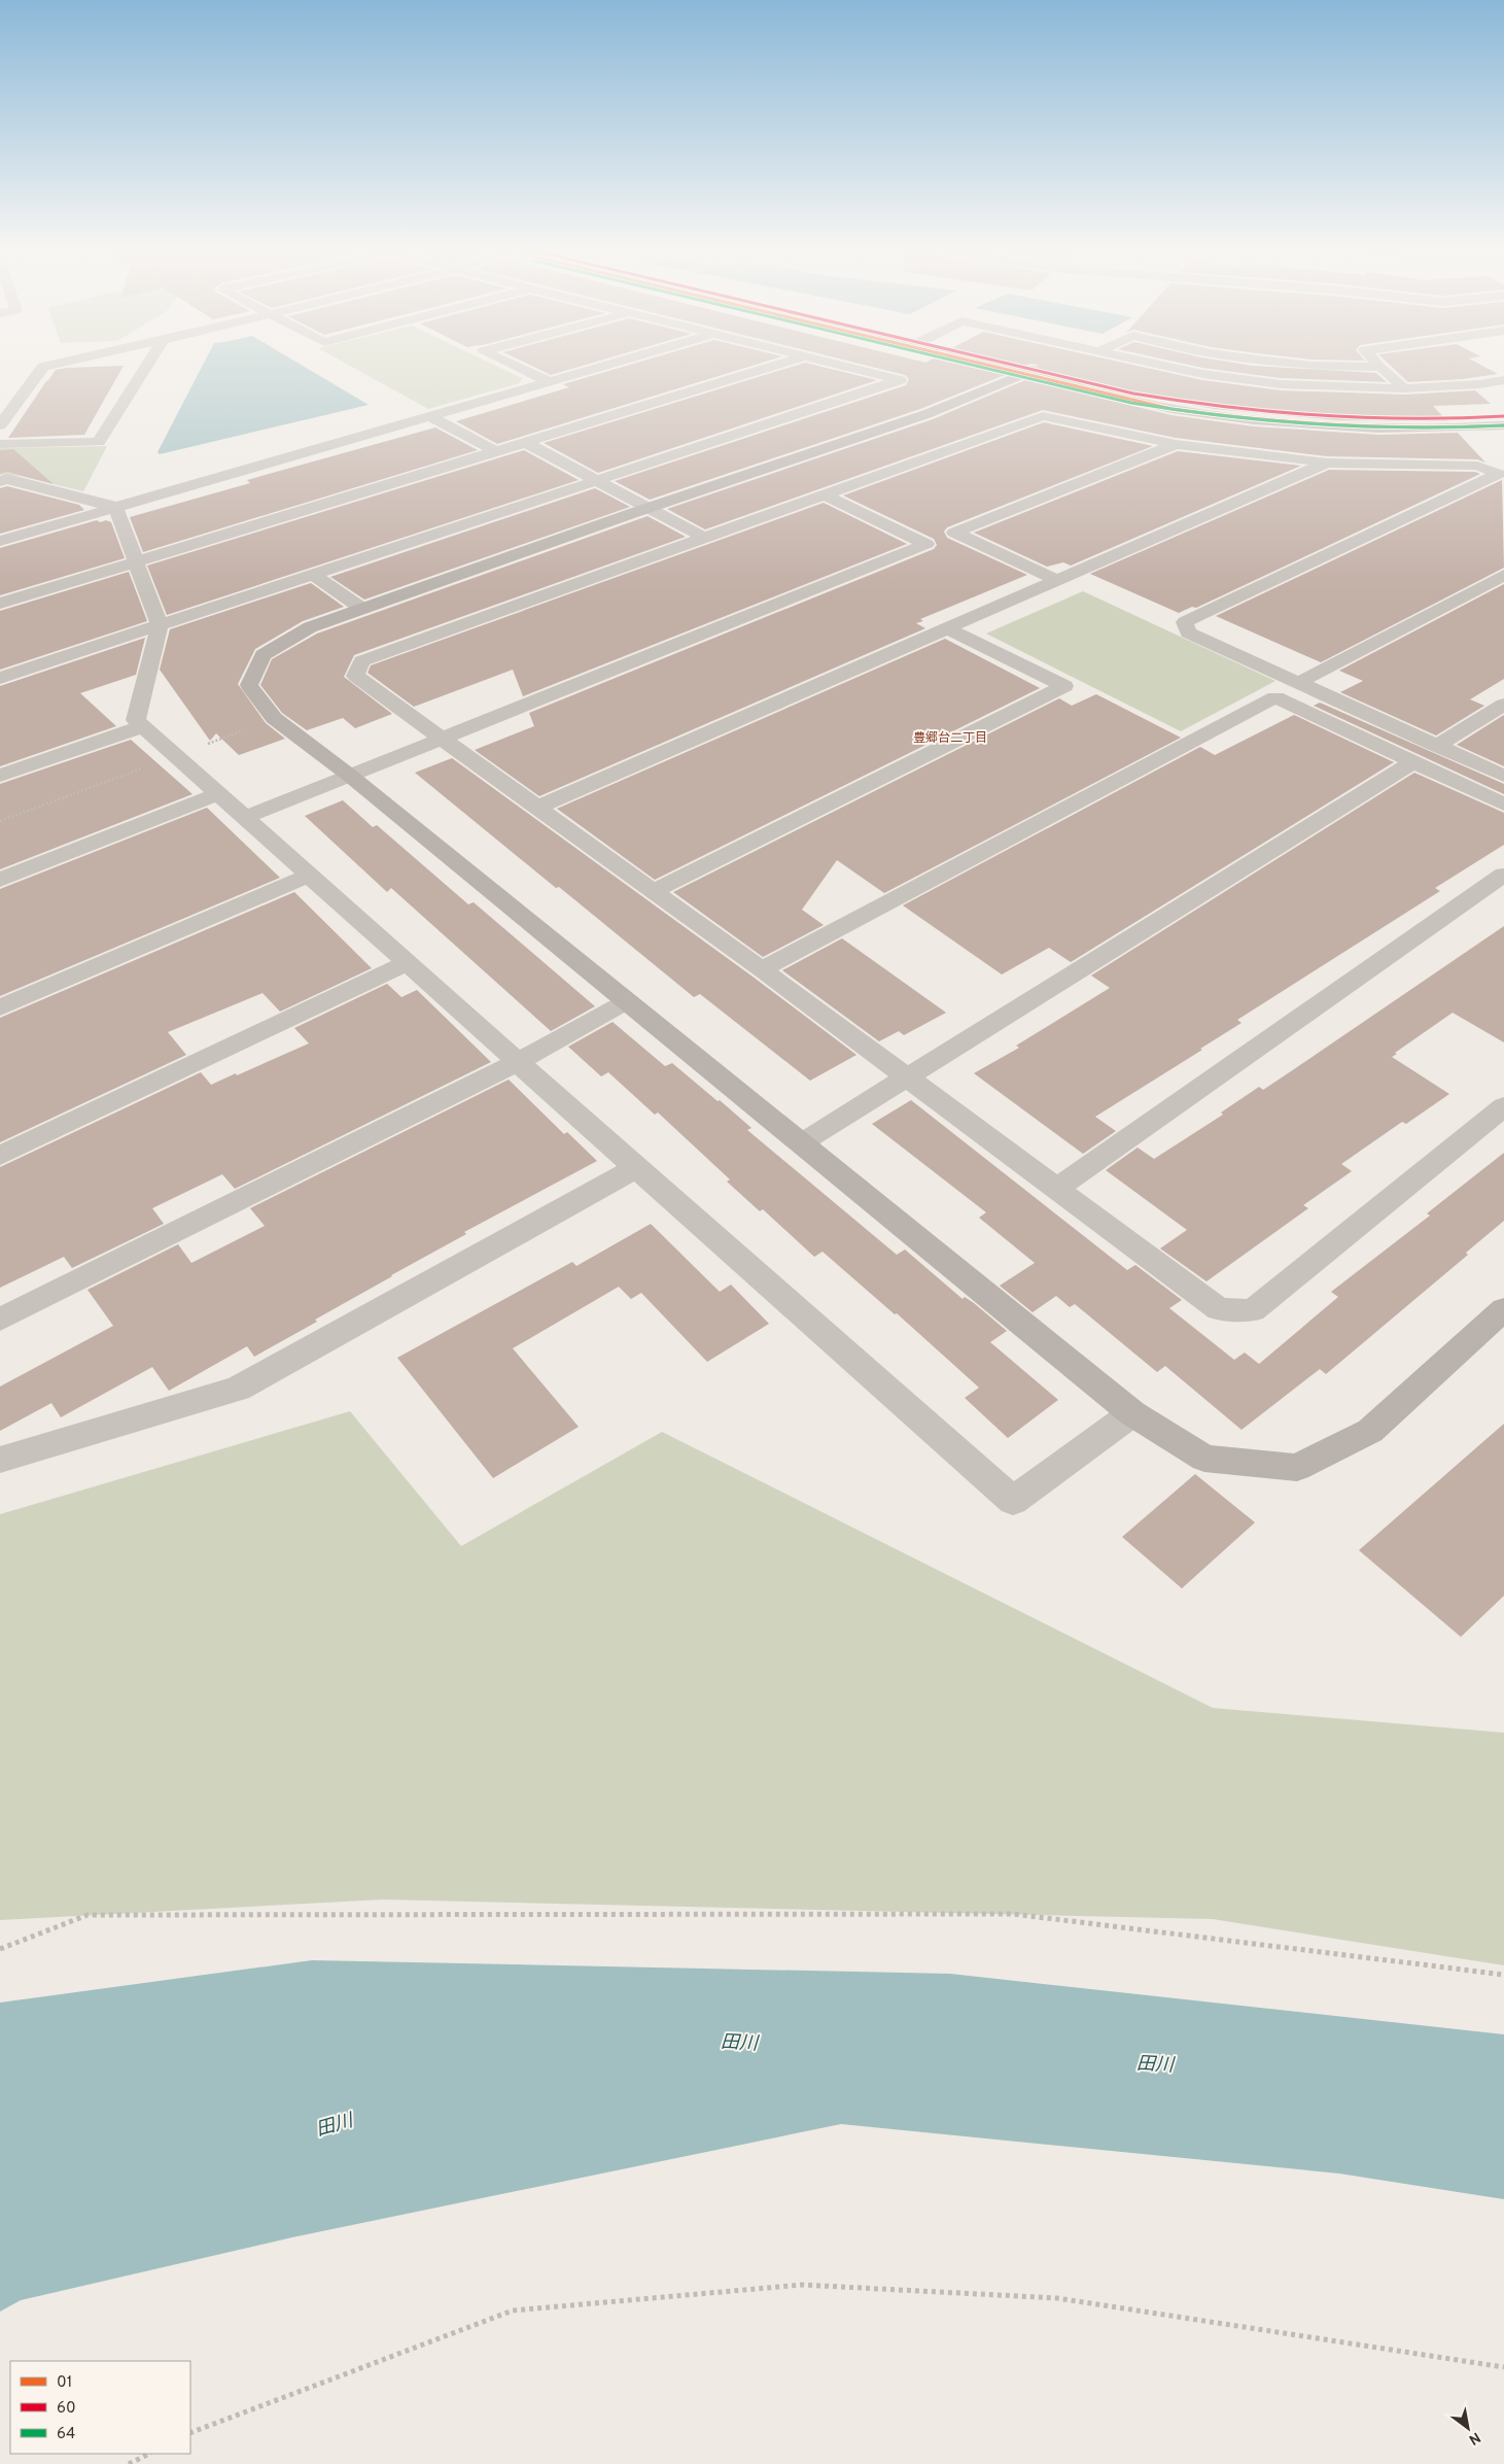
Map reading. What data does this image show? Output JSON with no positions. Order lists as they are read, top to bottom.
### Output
{
  "districts": ["豊郷台二丁目"],
  "water": ["田川"],
  "lines": ["transit line 01", "transit line 60", "transit line 64"],
  "legend": ["01", "60", "64"],
  "north": "bottom right"
}
